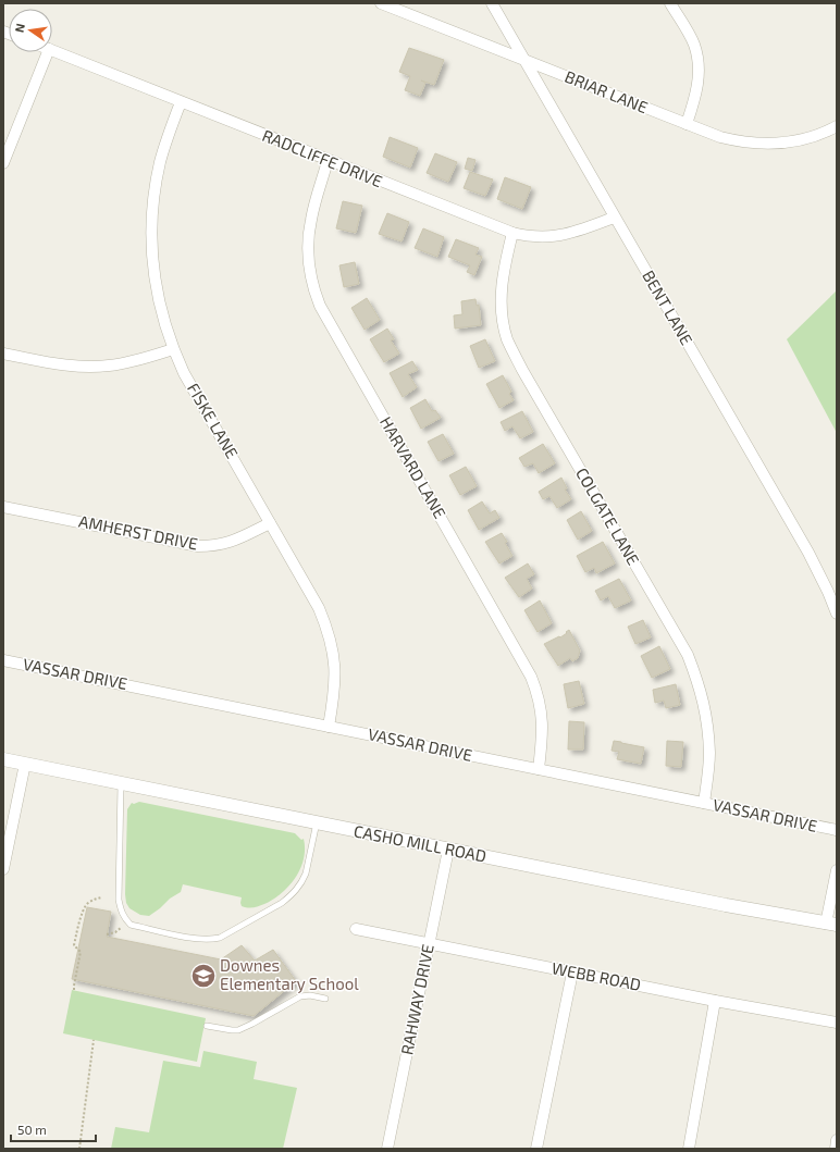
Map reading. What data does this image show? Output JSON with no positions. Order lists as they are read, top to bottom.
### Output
{
  "streets": {
    "street": [
      "BRIAR LANE",
      "RADCLIFFE DRIVE",
      "BENT LANE",
      "FISKE LANE",
      "HARVARD LANE",
      "COLGATE LANE",
      "AMHERST DRIVE",
      "VASSAR DRIVE",
      "CASHO MILL ROAD",
      "WEBB ROAD",
      "RAHWAY DRIVE"
    ]
  },
  "crossings": [
    ["BRIAR LANE", "BENT LANE"],
    ["RADCLIFFE DRIVE", "BENT LANE"],
    ["RADCLIFFE DRIVE", "FISKE LANE"],
    ["RADCLIFFE DRIVE", "HARVARD LANE"],
    ["RADCLIFFE DRIVE", "COLGATE LANE"],
    ["FISKE LANE", "AMHERST DRIVE"],
    ["FISKE LANE", "VASSAR DRIVE"],
    ["HARVARD LANE", "VASSAR DRIVE"],
    ["COLGATE LANE", "VASSAR DRIVE"],
    ["CASHO MILL ROAD", "RAHWAY DRIVE"],
    ["WEBB ROAD", "RAHWAY DRIVE"]
  ],
  "places": {
    "school or university": ["Downes Elementary School"]
  },
  "scale_bar": "50 m",
  "north": "left"
}
